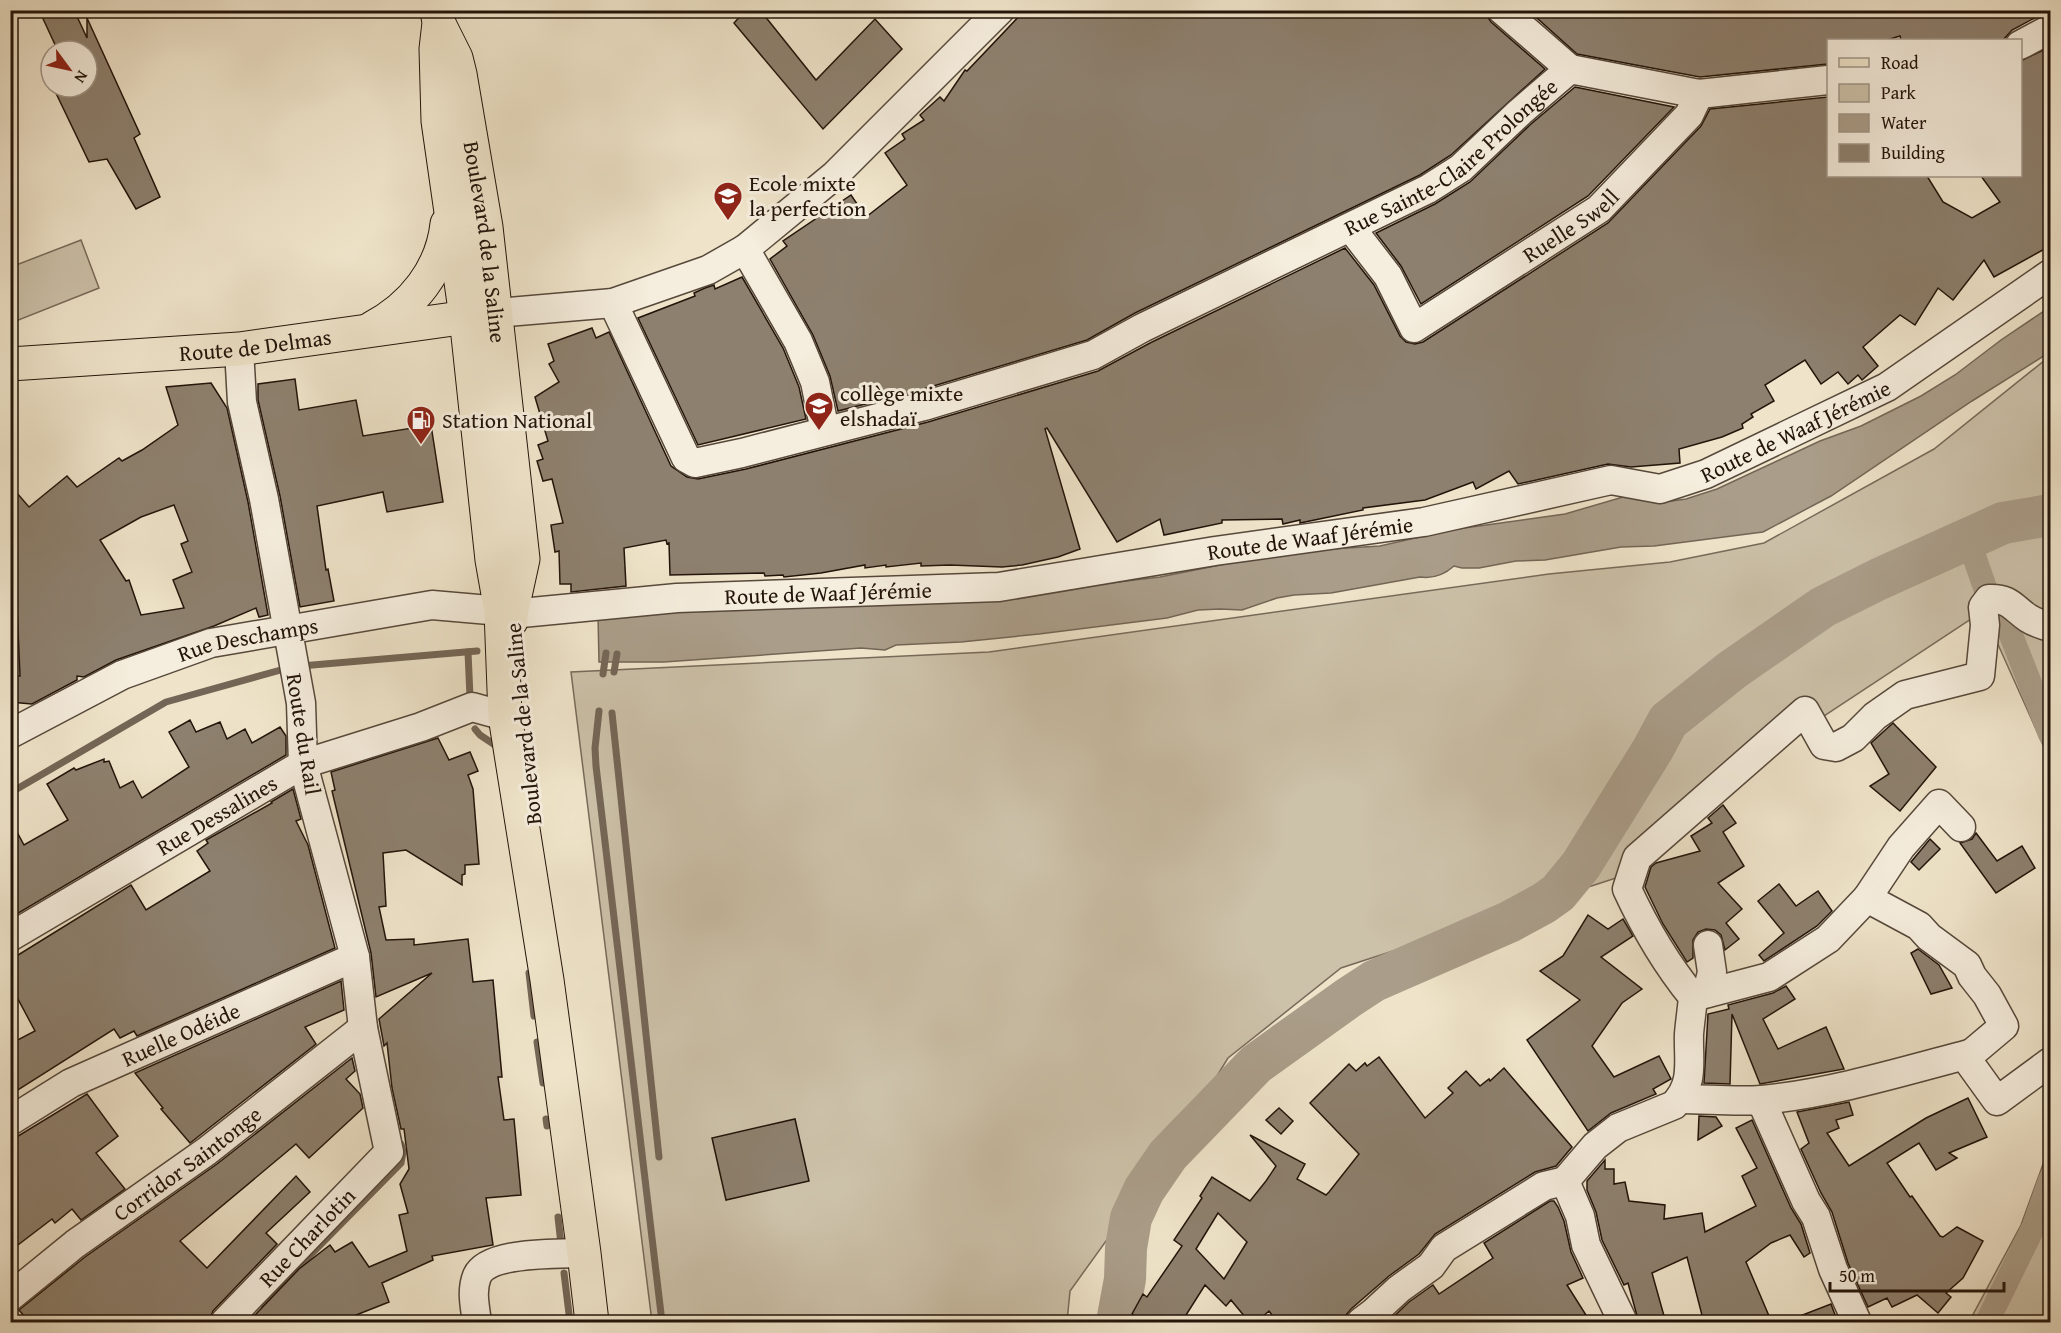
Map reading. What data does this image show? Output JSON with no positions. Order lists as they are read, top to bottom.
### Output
{
  "streets": {
    "main road": ["Boulevard de la Saline", "Route de Delmas"],
    "street": [
      "Rue Sainte-Claire Prolongée",
      "Ruelle Swell",
      "Route de Waaf Jérémie",
      "Rue Deschamps",
      "Route du Rail",
      "Rue Dessalines",
      "Ruelle Odéide",
      "Corridor Saintonge",
      "Rue Charlotin"
    ]
  },
  "crossings": [
    ["Rue Sainte-Claire Prolongée", "Ruelle Swell"],
    ["Boulevard de la Saline", "Route de Delmas"],
    ["Boulevard de la Saline", "Route de Waaf Jérémie"],
    ["Boulevard de la Saline", "Rue Deschamps"],
    ["Boulevard de la Saline", "Rue Dessalines"],
    ["Route de Delmas", "Route du Rail"],
    ["Route de Waaf Jérémie", "Rue Deschamps"],
    ["Rue Deschamps", "Route du Rail"],
    ["Route du Rail", "Rue Dessalines"],
    ["Route du Rail", "Ruelle Odéide"],
    ["Route du Rail", "Corridor Saintonge"],
    ["Route du Rail", "Rue Charlotin"]
  ],
  "places": {
    "school or university": ["Ecole mixte la perfection", "collège mixte elshadaï"],
    "fuel station": ["Station National"]
  },
  "legend": [
    "Road",
    "Park",
    "Water",
    "Building"
  ],
  "scale_bar": "50 m",
  "north": "bottom right"
}
